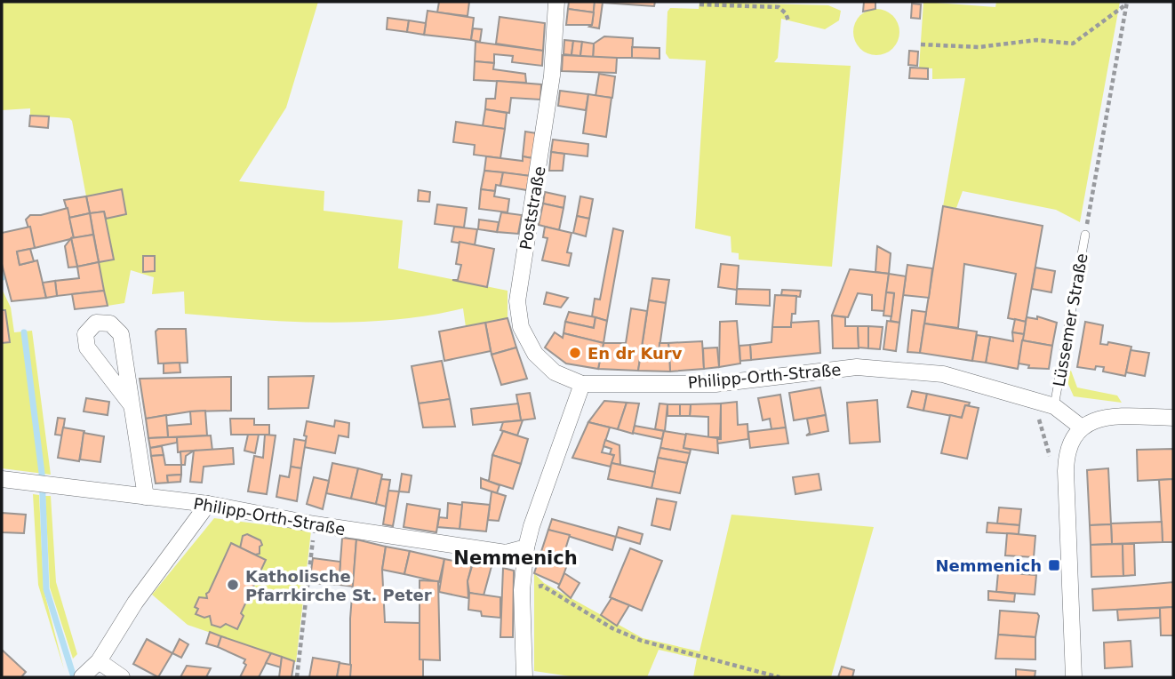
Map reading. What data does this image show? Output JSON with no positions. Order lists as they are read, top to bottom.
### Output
{
  "streets": {
    "street": ["Poststraße", "Philipp-Orth-Straße"],
    "lane": ["Lüssemer Straße"]
  },
  "crossings": [
    ["Poststraße", "Philipp-Orth-Straße"],
    ["Lüssemer Straße", "Philipp-Orth-Straße"]
  ],
  "districts": ["Nemmenich"],
  "places": {
    "other": ["En dr Kurv", "Katholische Pfarrkirche St. Peter"],
    "transit": ["Nemmenich"]
  }
}
